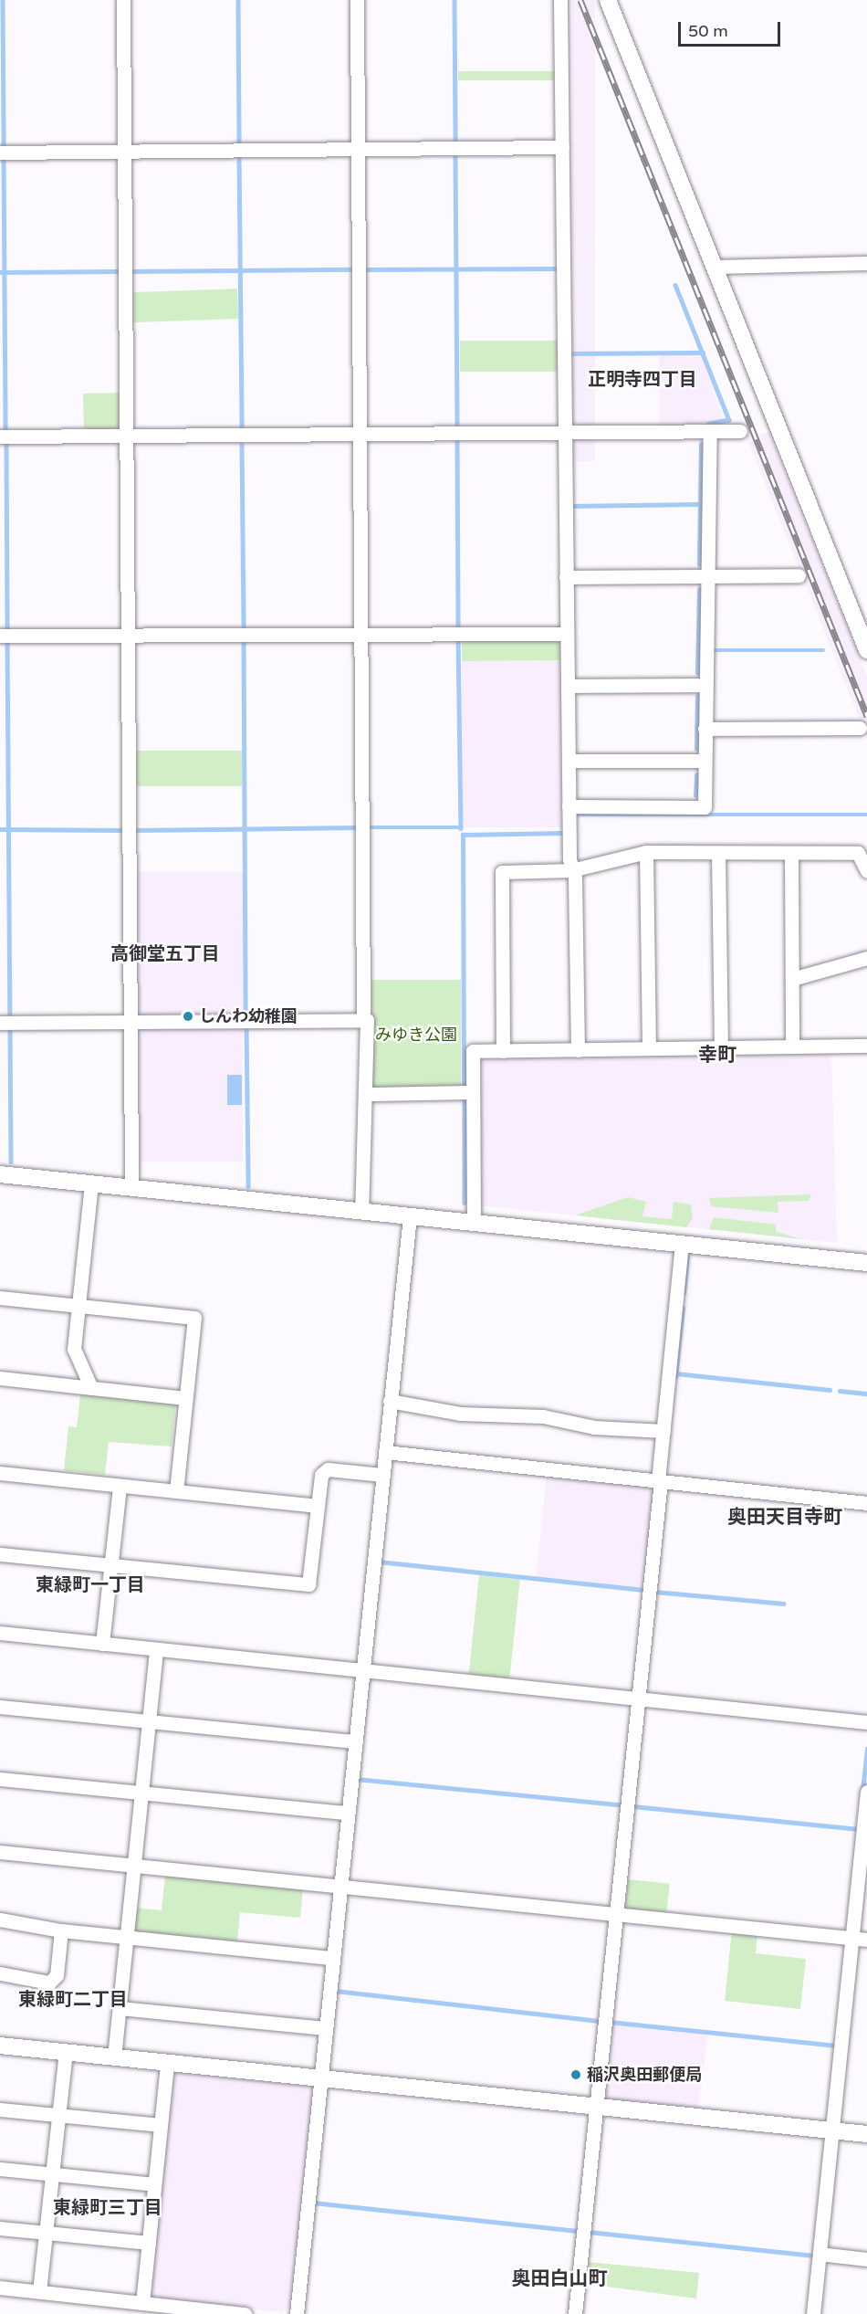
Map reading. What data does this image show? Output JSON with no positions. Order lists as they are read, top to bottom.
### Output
{
  "districts": [
    "正明寺四丁目",
    "高御堂五丁目",
    "幸町",
    "奥田天目寺町",
    "東緑町一丁目",
    "東緑町二丁目",
    "東緑町三丁目",
    "奥田白山町"
  ],
  "parks": ["みゆき公園"],
  "places": ["しんわ幼稚園", "稲沢奥田郵便局"],
  "scale_bar": "50 m"
}
